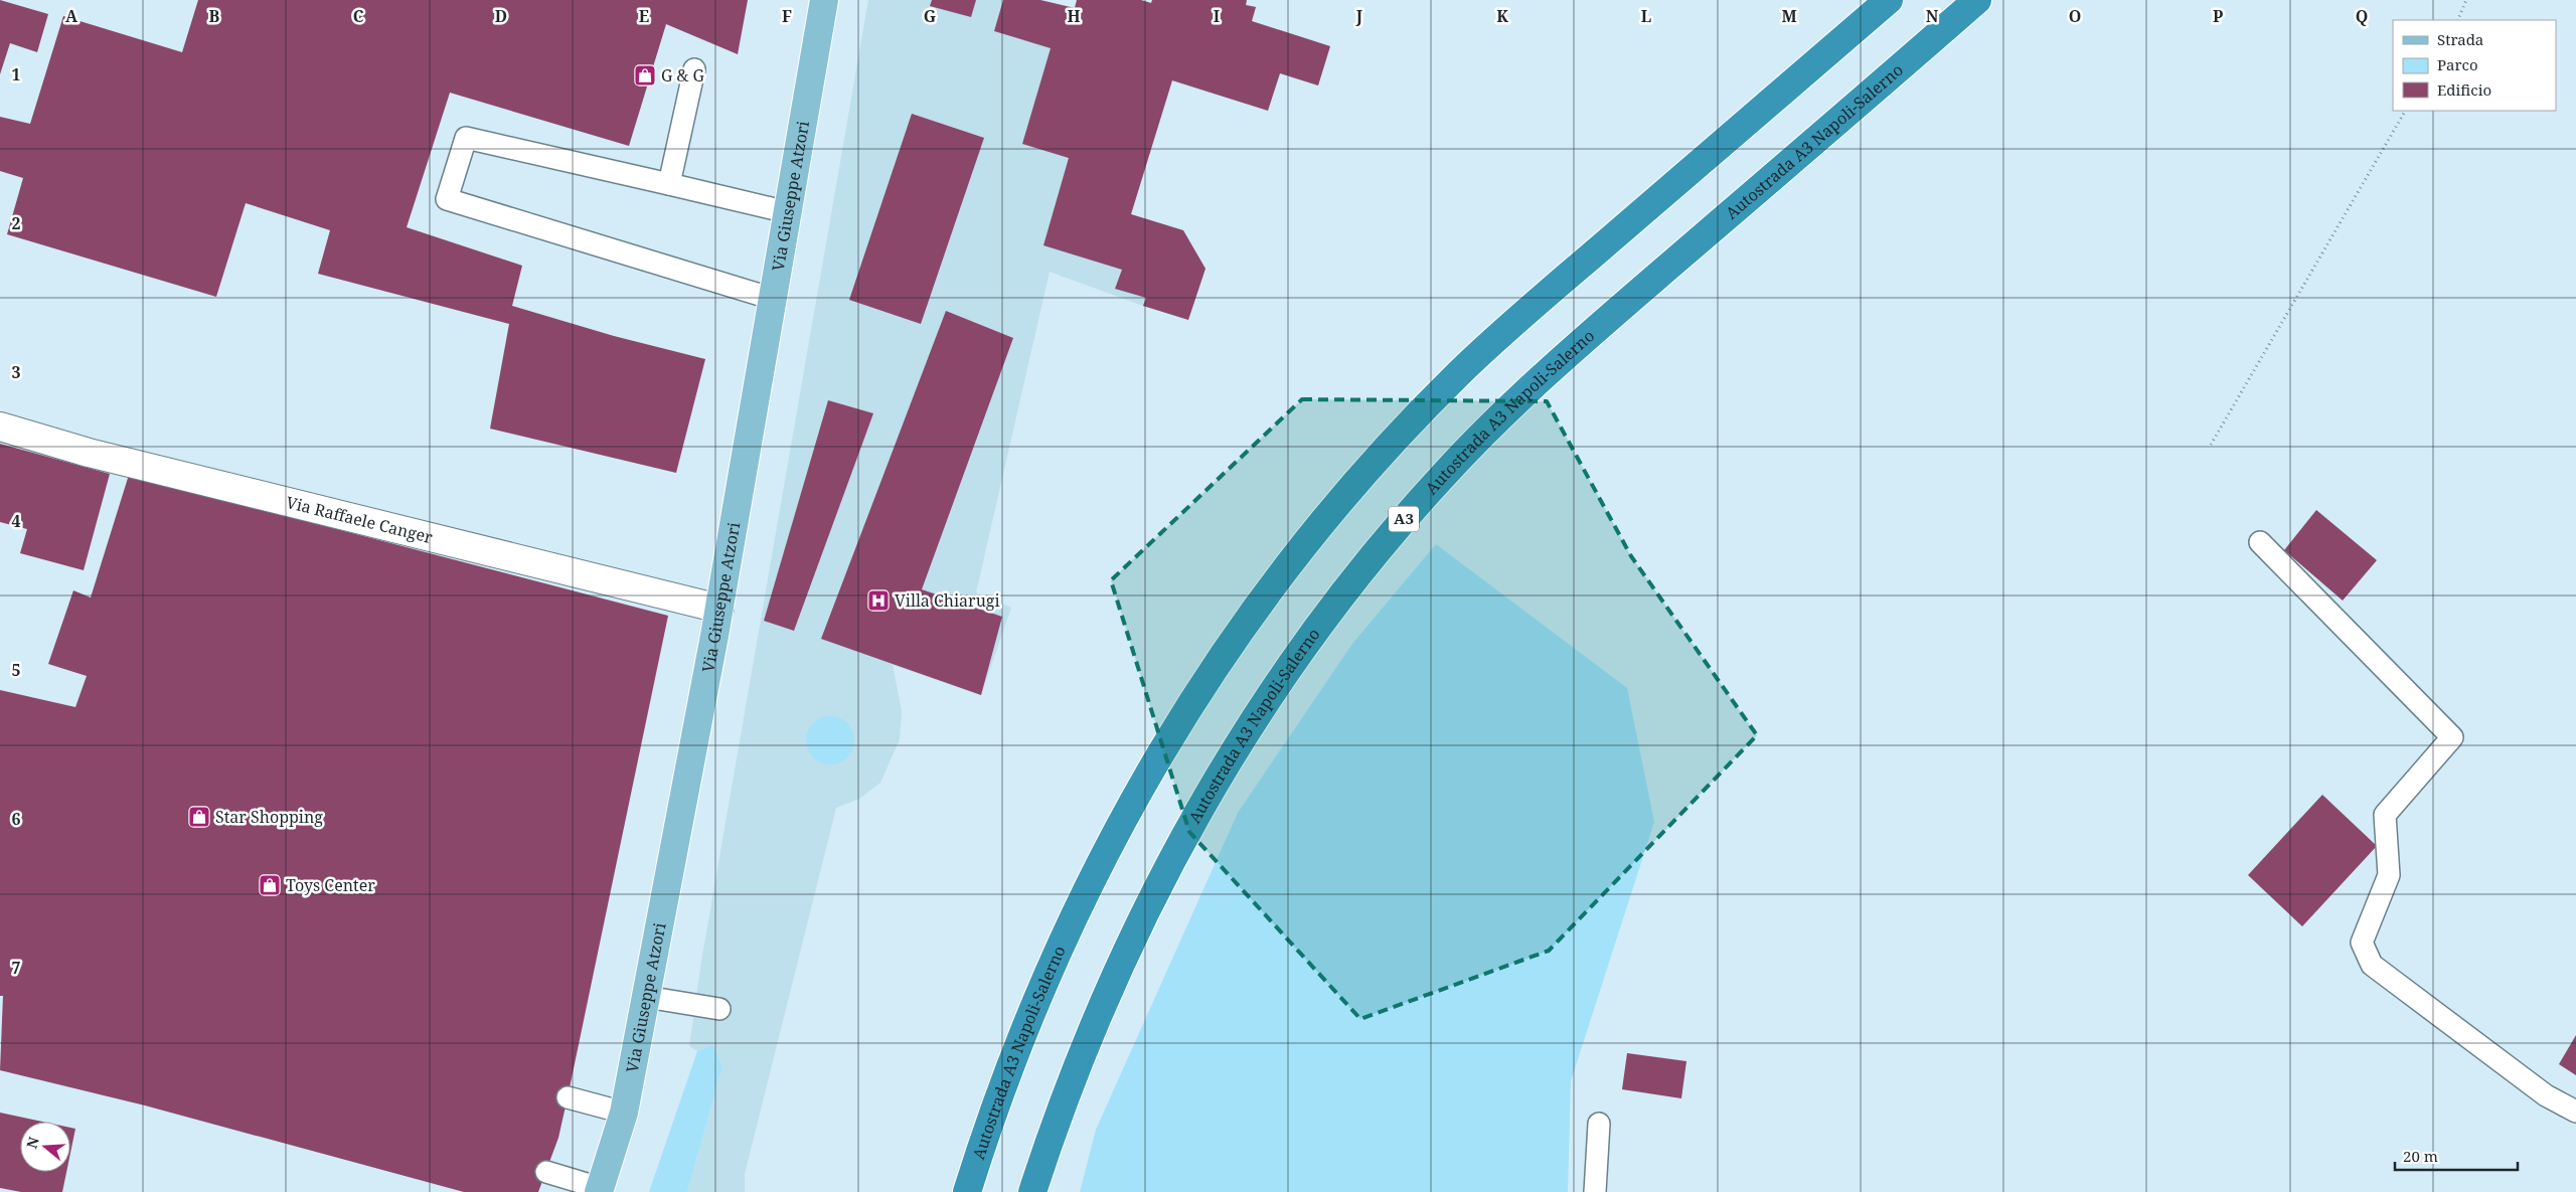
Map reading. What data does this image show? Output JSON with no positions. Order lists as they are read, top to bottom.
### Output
{
  "streets": {
    "highway": ["Autostrada A3 Napoli-Salerno", "A3"],
    "main road": ["Via Giuseppe Atzori"],
    "street": ["Via Raffaele Canger"]
  },
  "crossings": [
    ["Via Giuseppe Atzori", "Via Raffaele Canger"]
  ],
  "places": {
    "shop": ["G & G", "Star Shopping", "Toys Center"],
    "hospital": ["Villa Chiarugi"]
  },
  "legend": ["Strada", "Parco", "Edificio"],
  "scale_bar": "20 m",
  "north": "left",
  "grid": {
    "columns": [
      "A",
      "B",
      "C",
      "D",
      "E",
      "F",
      "G",
      "H",
      "I",
      "J",
      "K",
      "L",
      "M",
      "N",
      "O",
      "P",
      "Q"
    ],
    "rows": [
      "1",
      "2",
      "3",
      "4",
      "5",
      "6",
      "7"
    ]
  }
}
